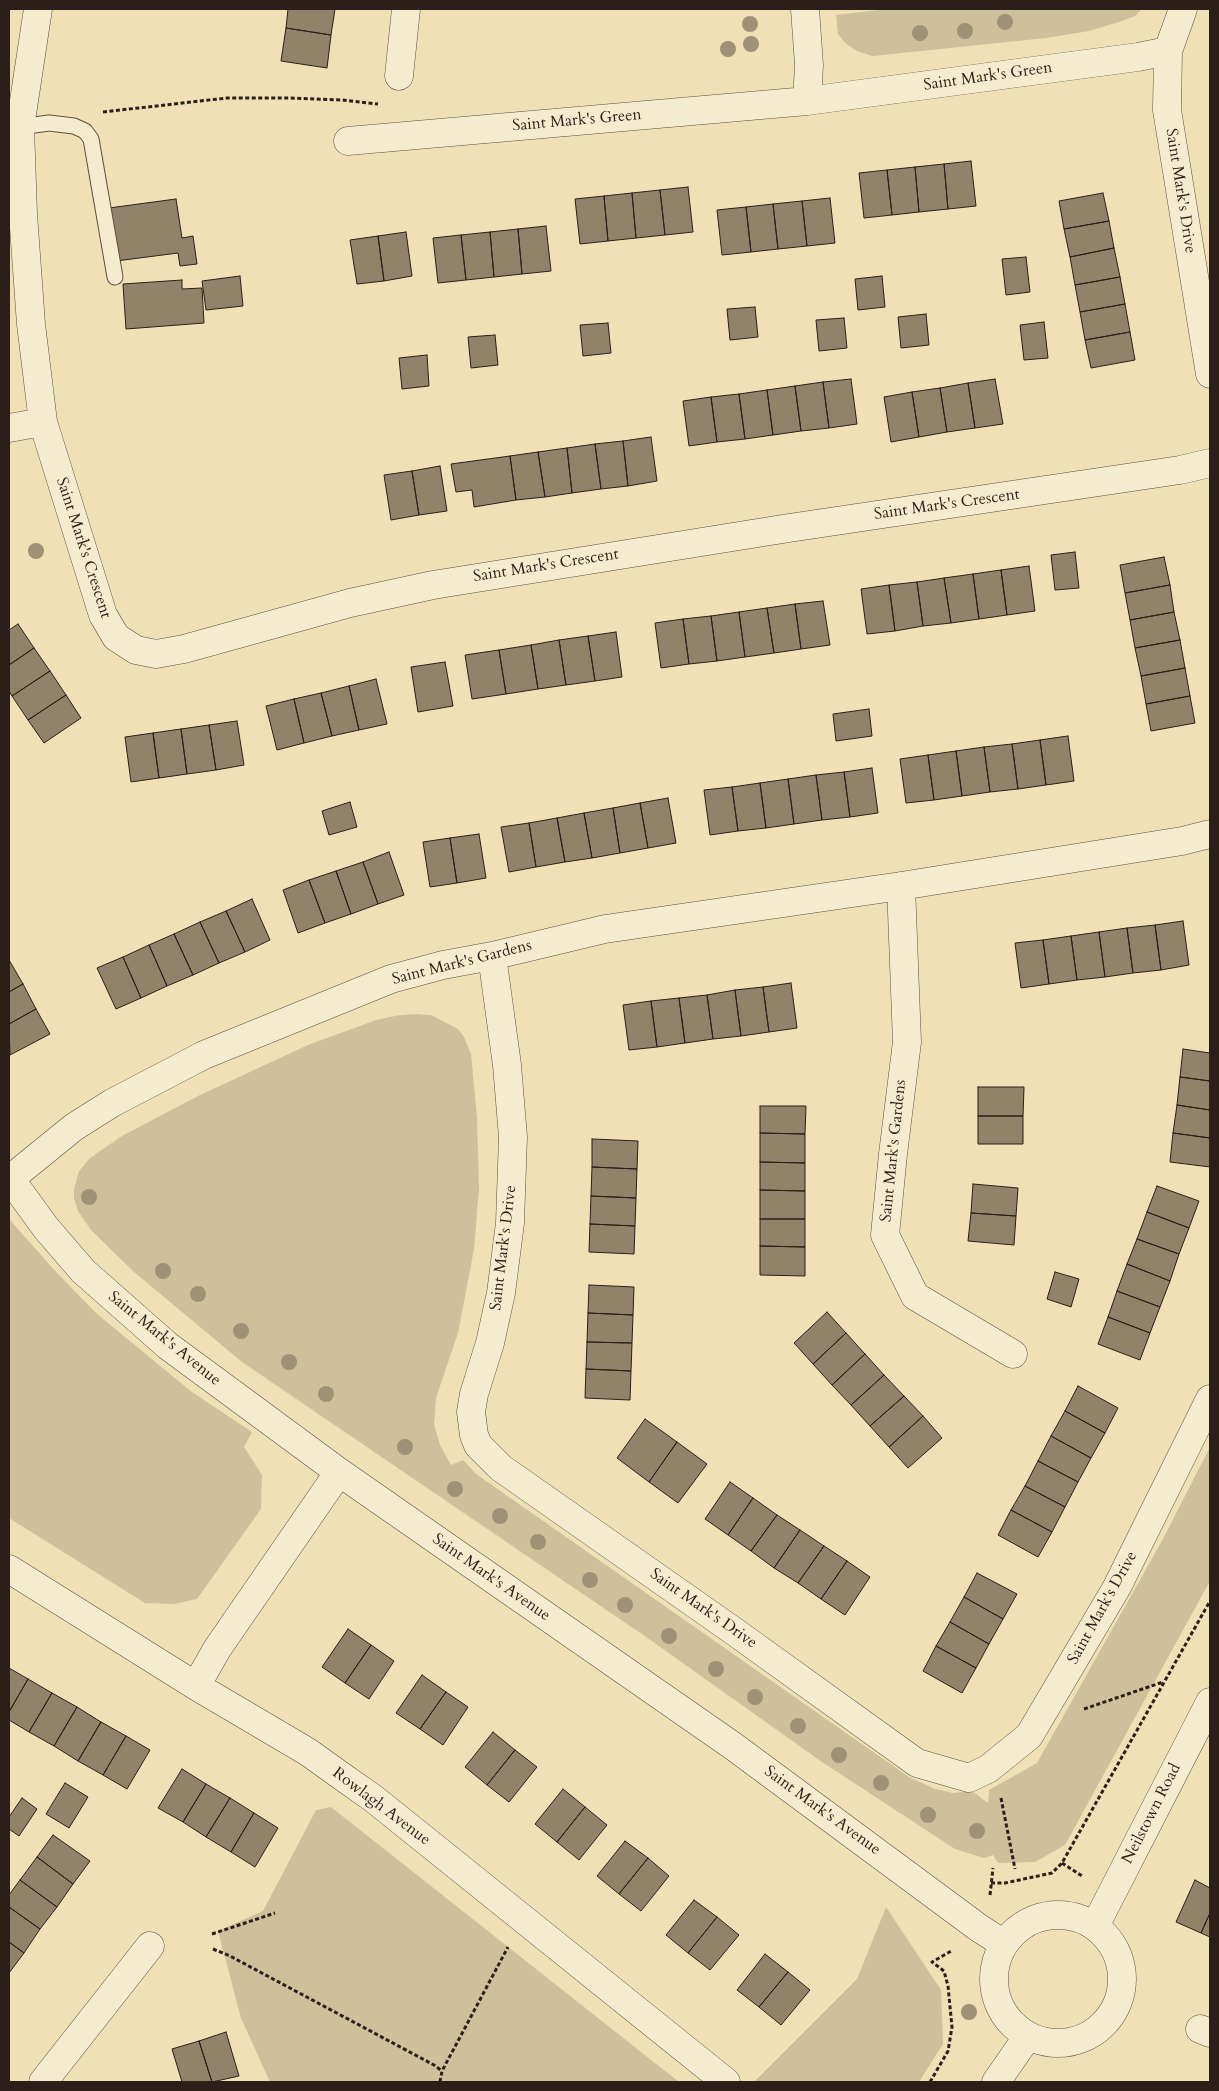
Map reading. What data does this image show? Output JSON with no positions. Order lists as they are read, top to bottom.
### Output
{
  "streets": {
    "street": [
      "Saint Mark's Green",
      "Saint Mark's Drive",
      "Saint Mark's Crescent",
      "Saint Mark's Gardens",
      "Saint Mark's Avenue",
      "Rowlagh Avenue",
      "Neilstown Road"
    ]
  },
  "crossings": [
    ["Saint Mark's Green", "Saint Mark's Drive"],
    ["Saint Mark's Drive", "Saint Mark's Gardens"],
    ["Saint Mark's Gardens", "Saint Mark's Avenue"],
    ["Saint Mark's Avenue", "Neilstown Road"]
  ]
}
